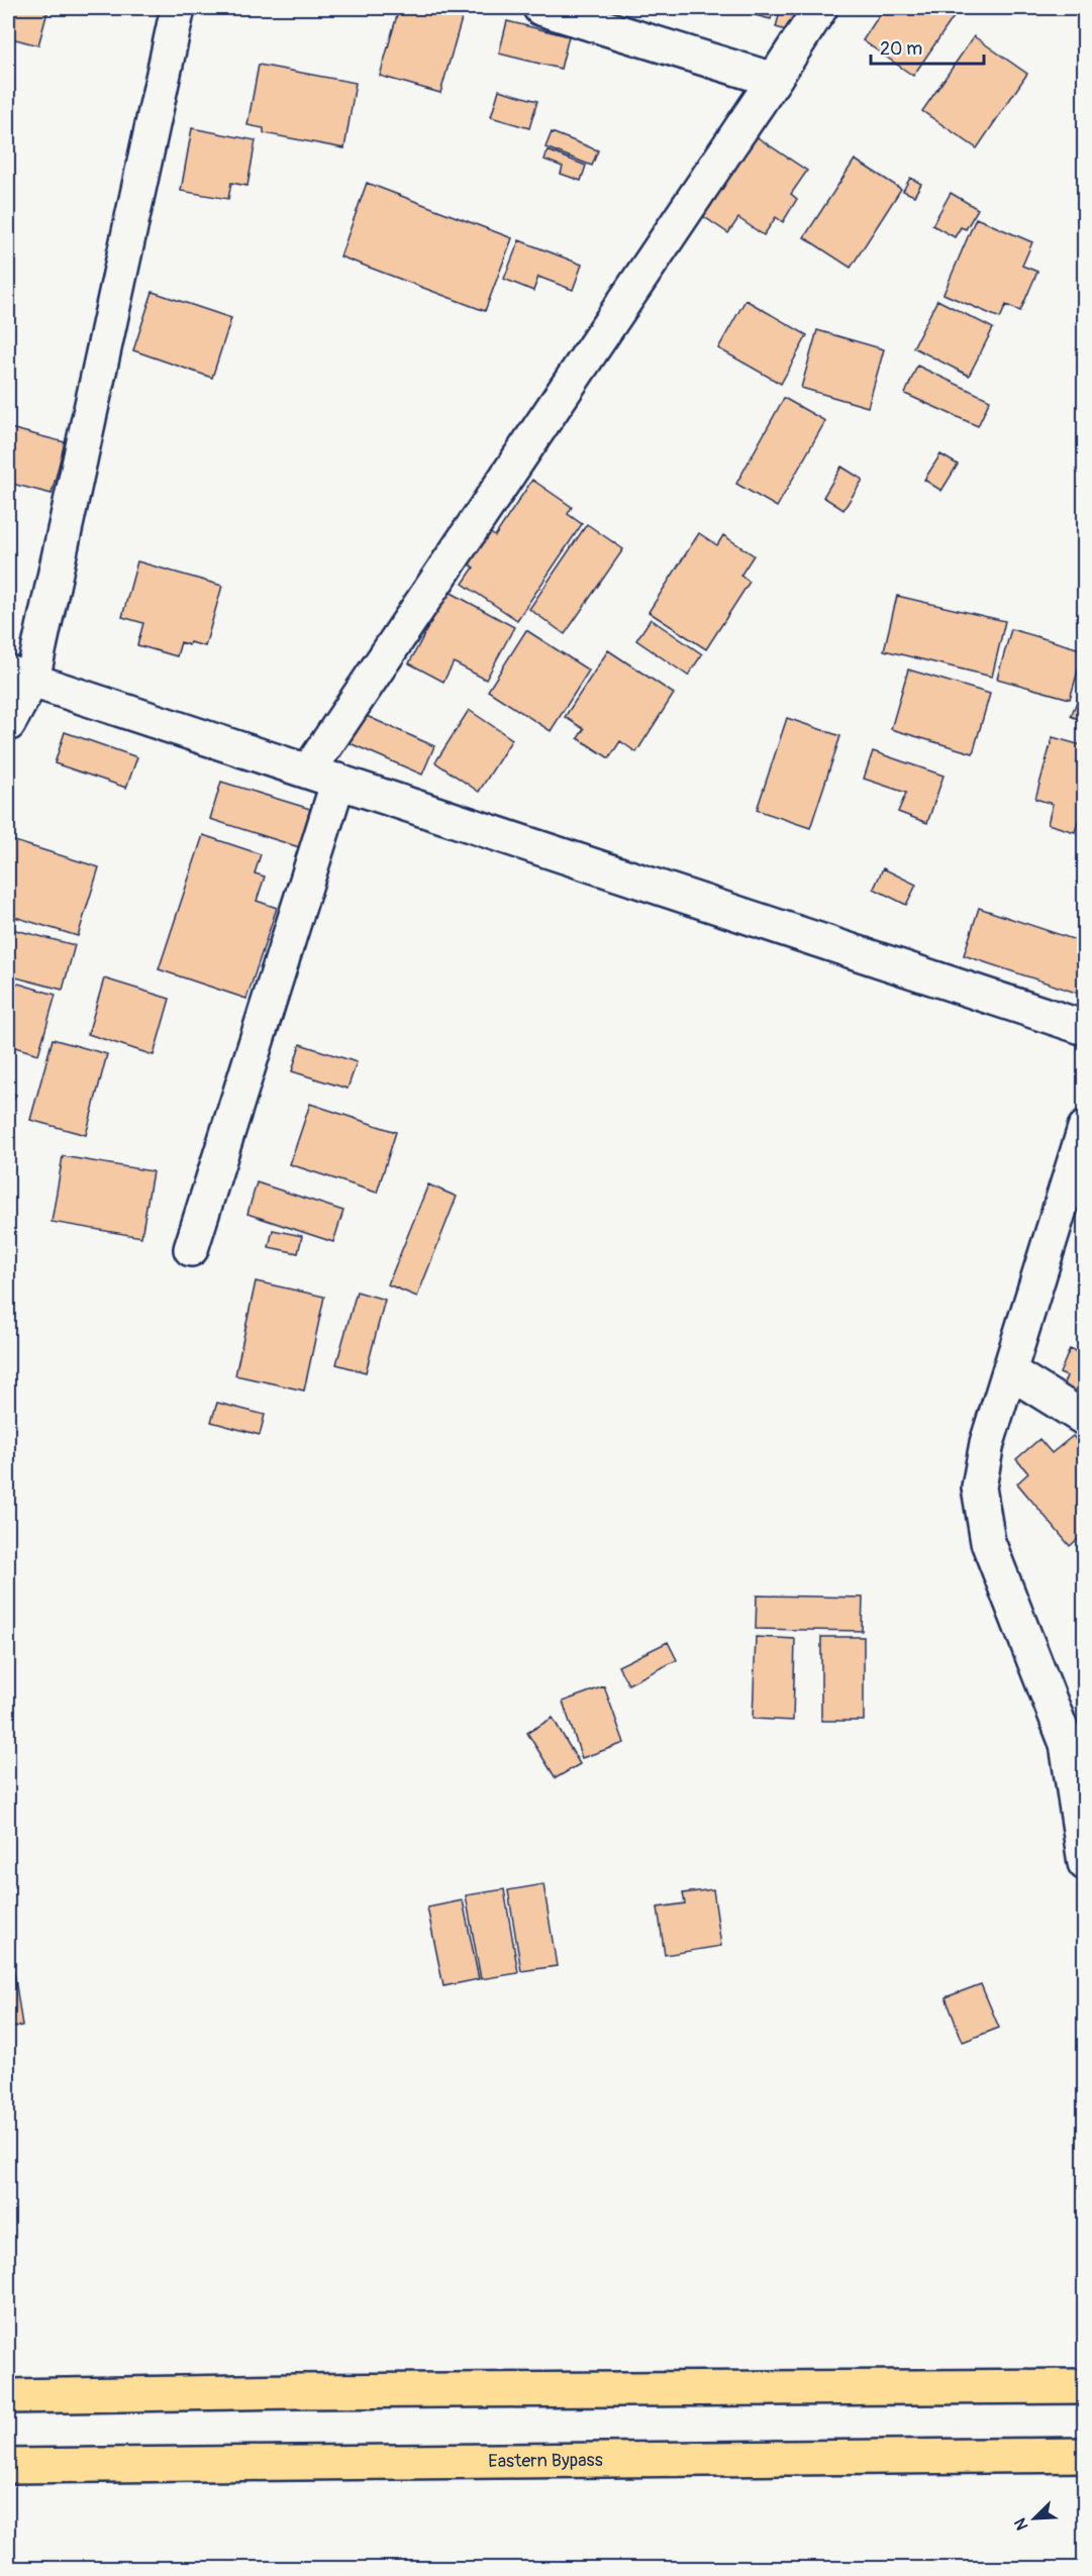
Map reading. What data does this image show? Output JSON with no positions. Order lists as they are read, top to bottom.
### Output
{
  "streets": {
    "highway": ["Eastern Bypass"]
  },
  "scale_bar": "20 m",
  "north": "bottom left"
}
